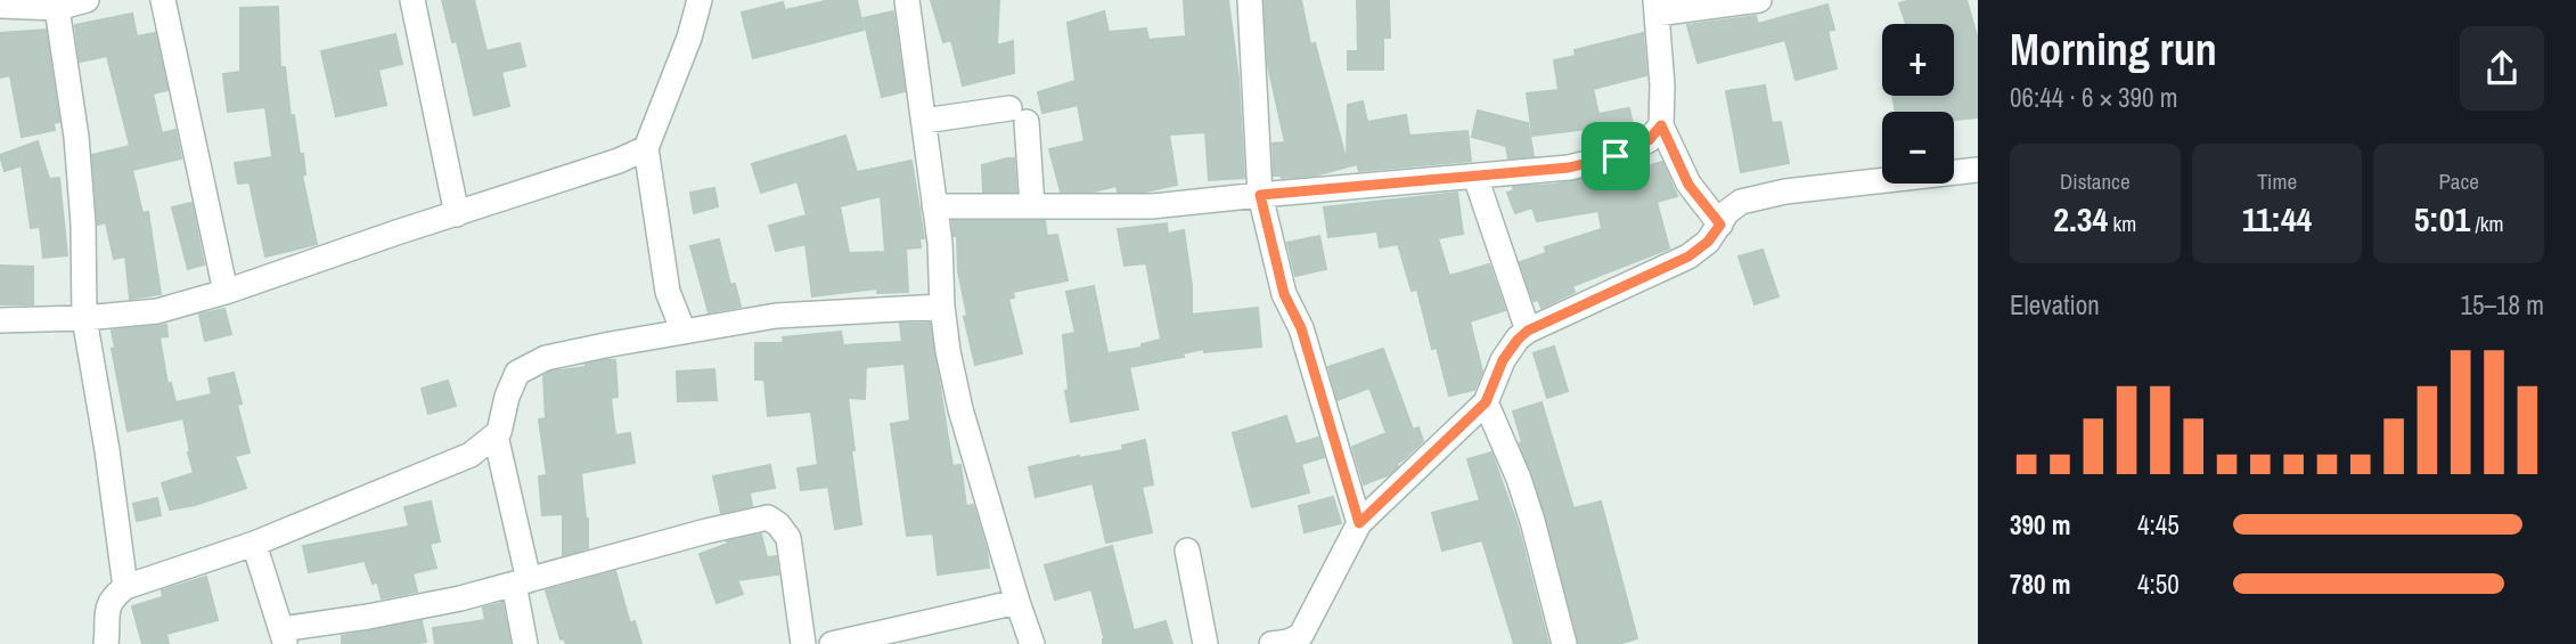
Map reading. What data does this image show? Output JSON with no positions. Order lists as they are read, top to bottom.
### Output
{
  "page": {
    "heading": ["Morning run", "06:44 · 6 × 390 m"],
    "map_buttons": ["+", "−"],
    "stats": [
      ["Distance", "2.34 km"],
      ["Time", "11:44"],
      ["Pace", "5:01 /km"]
    ],
    "chart": ["Elevation", "15–18 m"],
    "list": [
      {
        "name": "390 m",
        "note": "4:45"
      },
      {
        "name": "780 m",
        "note": "4:50"
      }
    ]
  }
}
